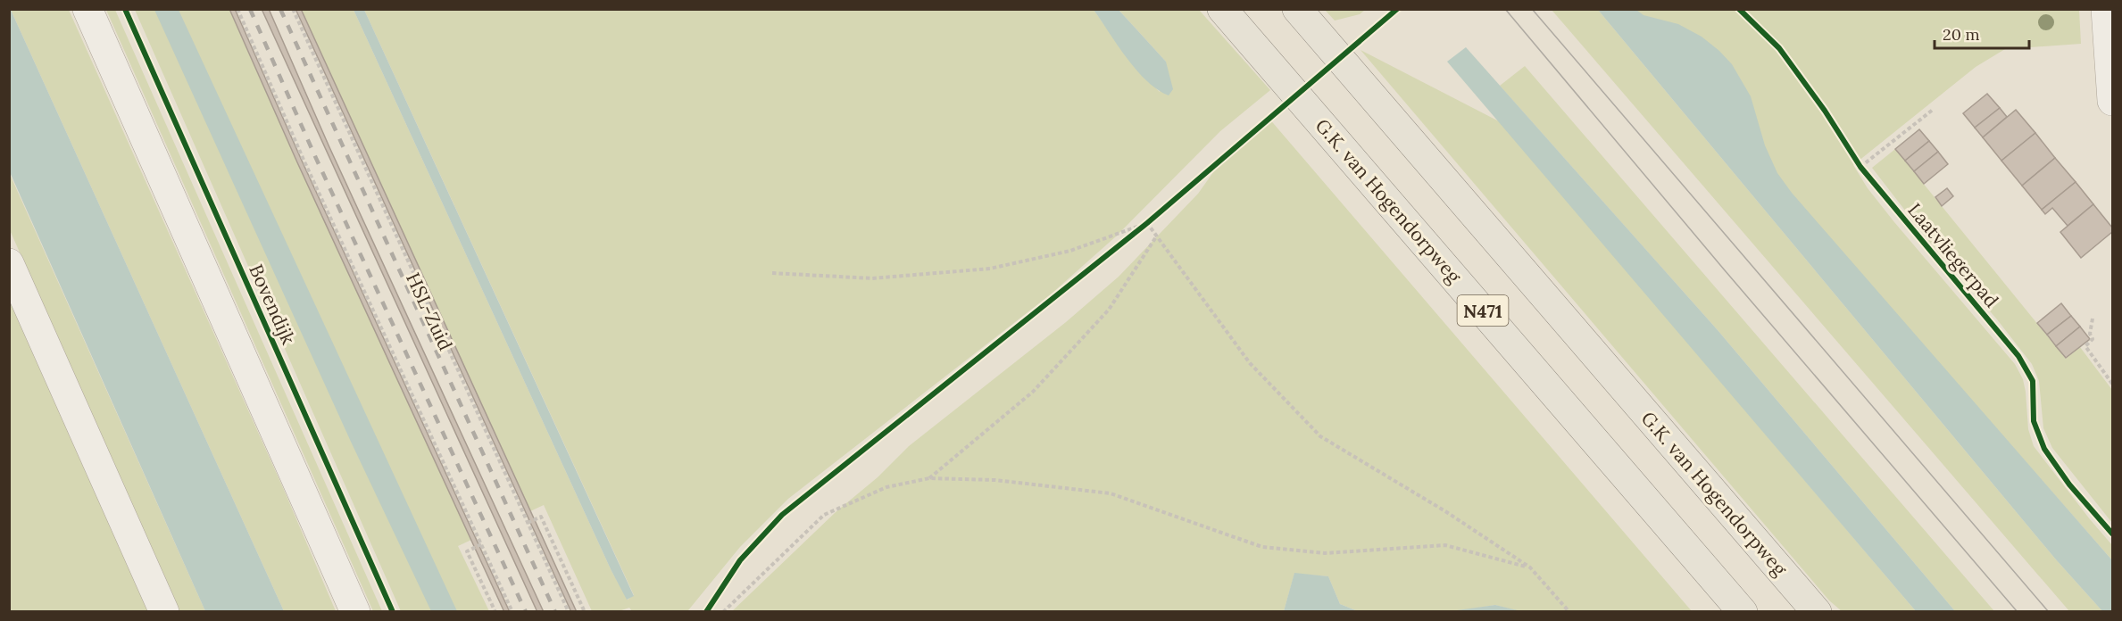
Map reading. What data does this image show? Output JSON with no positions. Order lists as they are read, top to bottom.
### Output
{
  "streets": {
    "main road": ["G.K. van Hogendorpweg", "N471"],
    "path": ["HSL-Zuid"],
    "cycle path": ["Laatvliegerpad", "Bovendijk"]
  },
  "scale_bar": "20 m"
}
